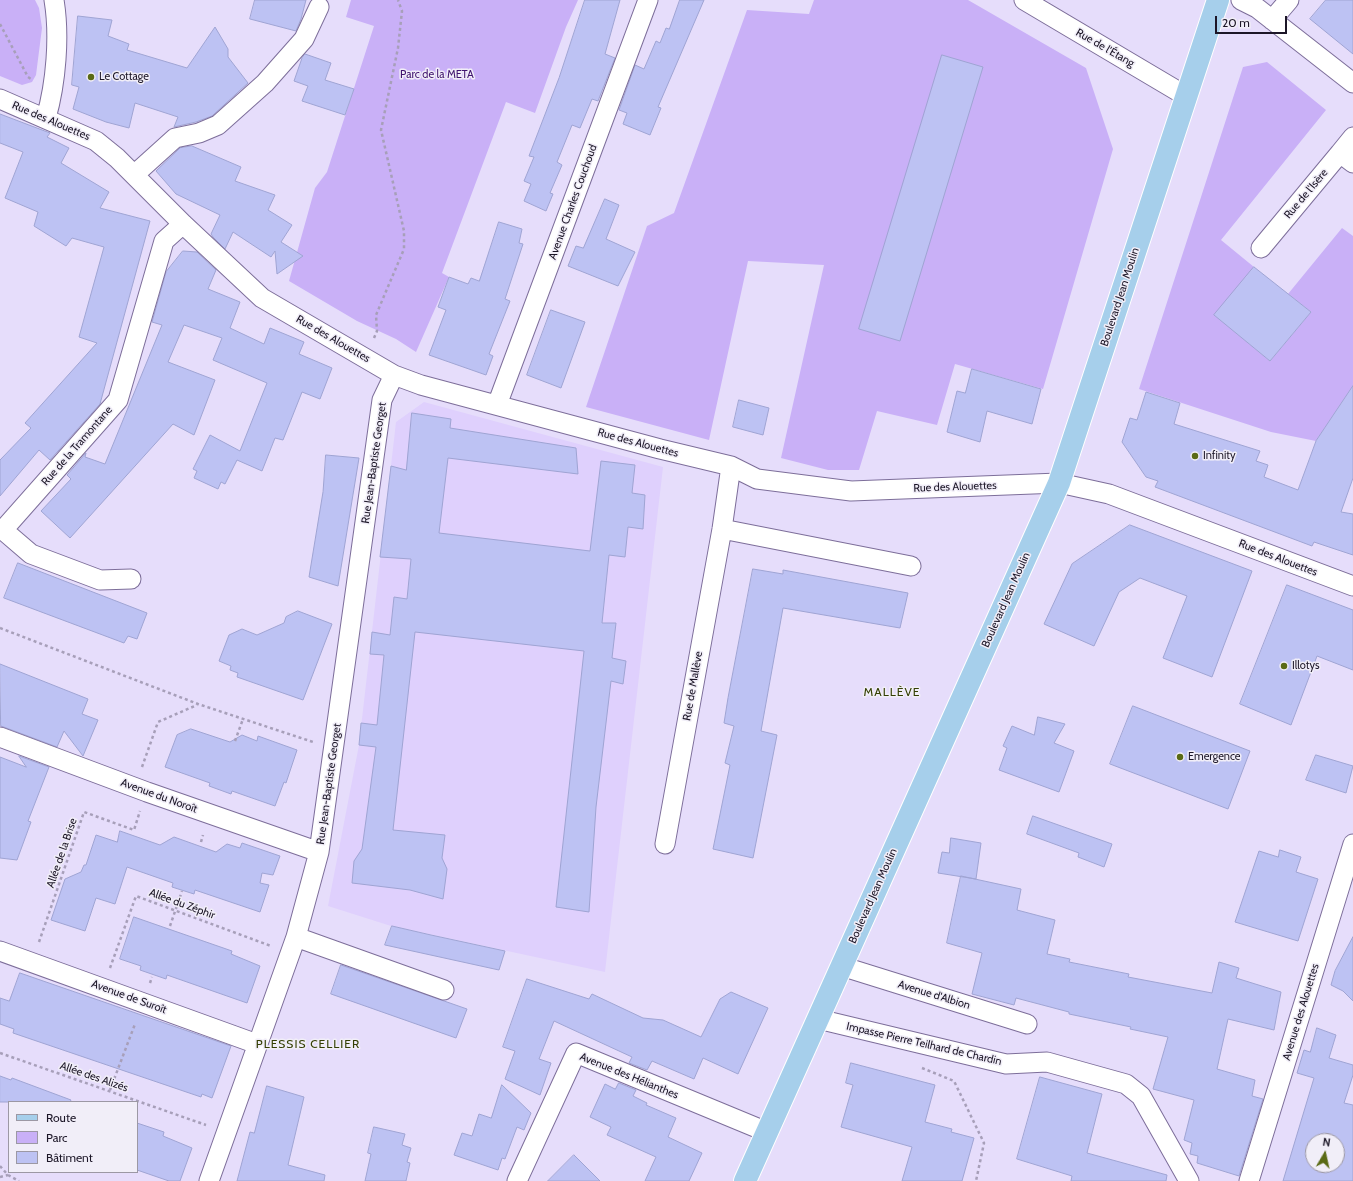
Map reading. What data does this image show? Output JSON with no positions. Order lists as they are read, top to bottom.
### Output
{
  "streets": {
    "main road": ["Boulevard Jean Moulin"],
    "street": [
      "Rue de l'Étang",
      "Rue des Alouettes",
      "Rue de l'Isère",
      "Avenue Charles Couchoud",
      "Rue de la Tramontane",
      "Rue Jean-Baptiste Georget",
      "Rue de Mallève",
      "Avenue du Noroît",
      "Avenue d'Albion",
      "Avenue de Suroît",
      "Avenue des Alouettes",
      "Impasse Pierre Teilhard de Chardin",
      "Avenue des Hélianthes"
    ],
    "path": ["Allée de la Brise", "Allée du Zéphir", "Allée des Alizés"]
  },
  "crossings": [
    ["Rue de l'Étang", "Boulevard Jean Moulin"],
    ["Rue des Alouettes", "Avenue Charles Couchoud"],
    ["Rue des Alouettes", "Boulevard Jean Moulin"],
    ["Rue des Alouettes", "Rue de la Tramontane"],
    ["Rue des Alouettes", "Rue Jean-Baptiste Georget"],
    ["Rue des Alouettes", "Rue de Mallève"],
    ["Boulevard Jean Moulin", "Avenue d'Albion"],
    ["Boulevard Jean Moulin", "Impasse Pierre Teilhard de Chardin"],
    ["Boulevard Jean Moulin", "Avenue des Hélianthes"],
    ["Rue Jean-Baptiste Georget", "Avenue du Noroît"],
    ["Rue Jean-Baptiste Georget", "Allée du Zéphir"],
    ["Rue Jean-Baptiste Georget", "Avenue de Suroît"],
    ["Rue Jean-Baptiste Georget", "Allée des Alizés"],
    ["Avenue du Noroît", "Allée de la Brise"],
    ["Allée de la Brise", "Avenue de Suroît"],
    ["Allée du Zéphir", "Avenue de Suroît"]
  ],
  "districts": ["MALLÈVE", "PLESSIS CELLIER"],
  "parks": ["Parc de la META"],
  "places": [
    "Le Cottage",
    "Infinity",
    "Illotys",
    "Emergence"
  ],
  "legend": ["Route", "Parc", "Bâtiment"],
  "scale_bar": "20 m",
  "north": "top"
}
